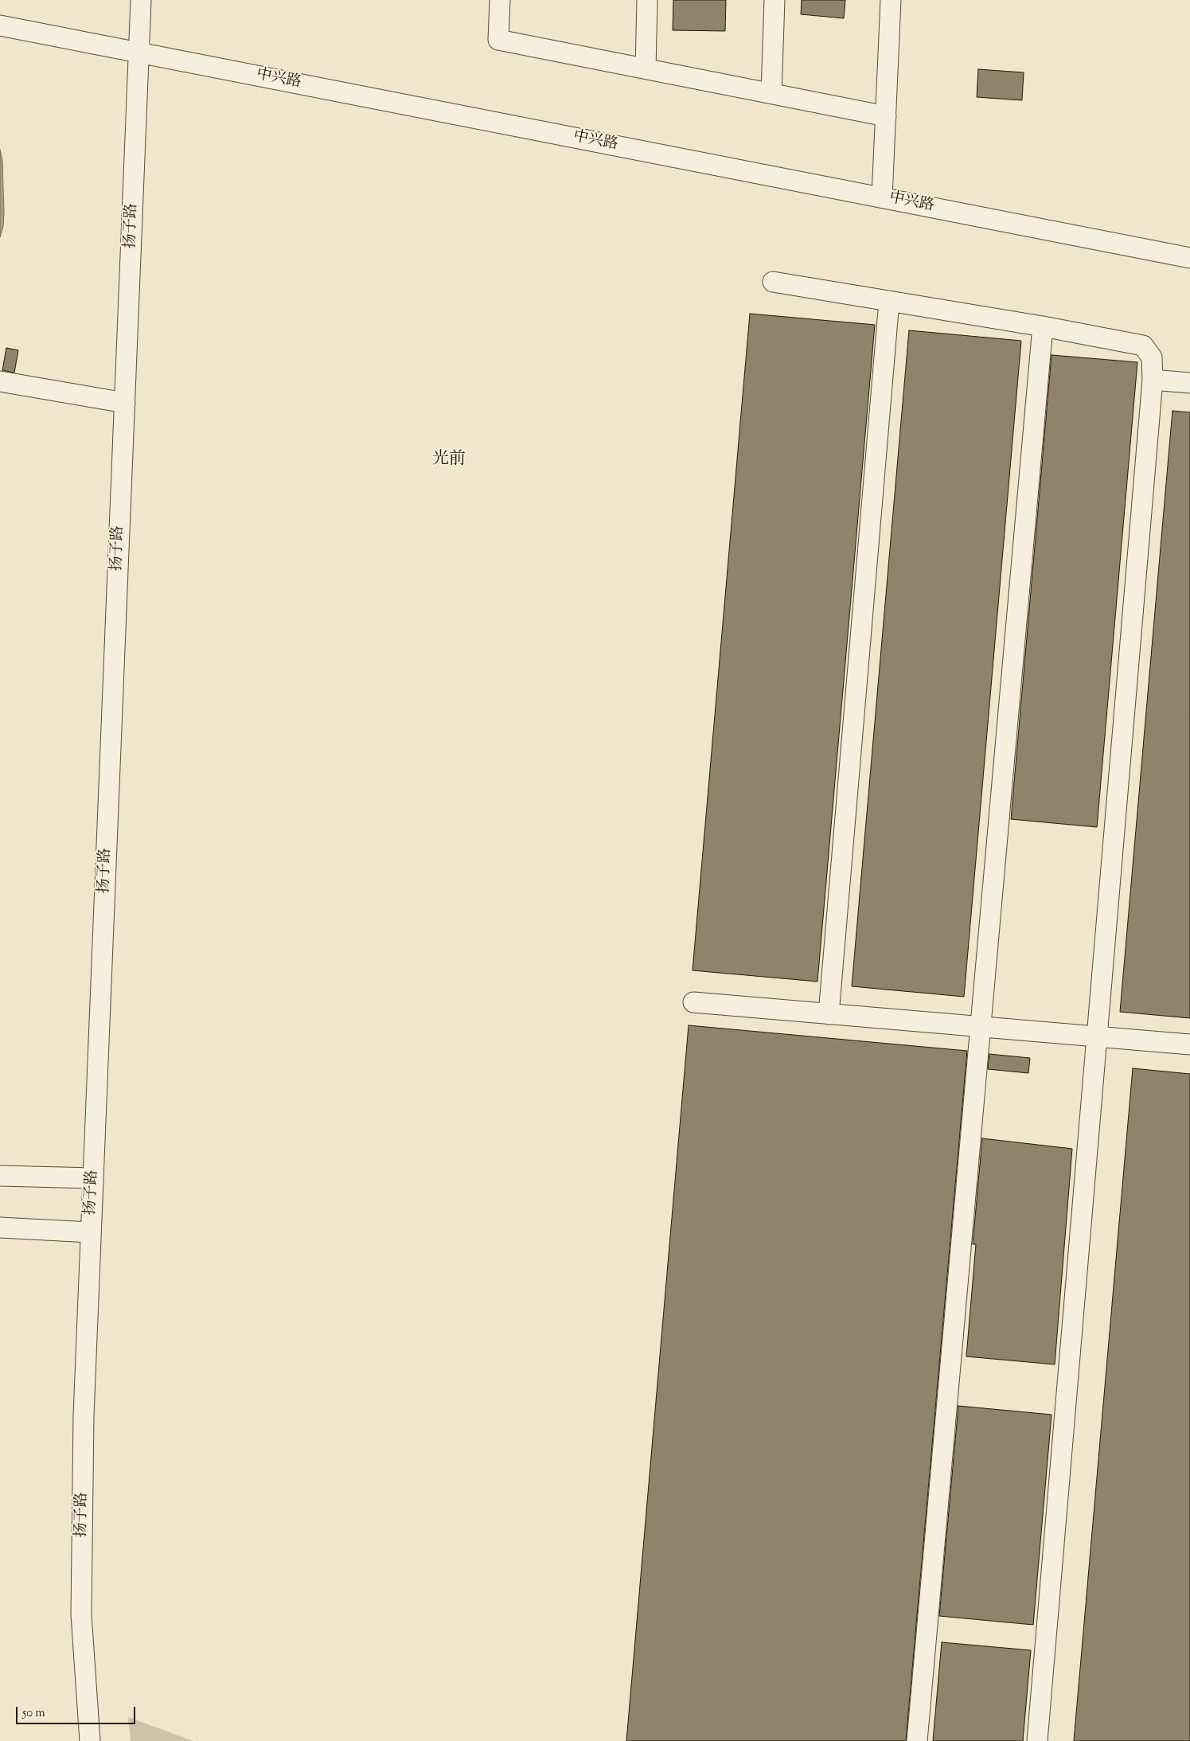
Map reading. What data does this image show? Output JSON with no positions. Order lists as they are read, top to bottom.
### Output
{
  "streets": {
    "street": ["中兴路", "扬子路"]
  },
  "crossings": [
    ["中兴路", "扬子路"]
  ],
  "districts": ["光前"],
  "scale_bar": "50 m"
}
